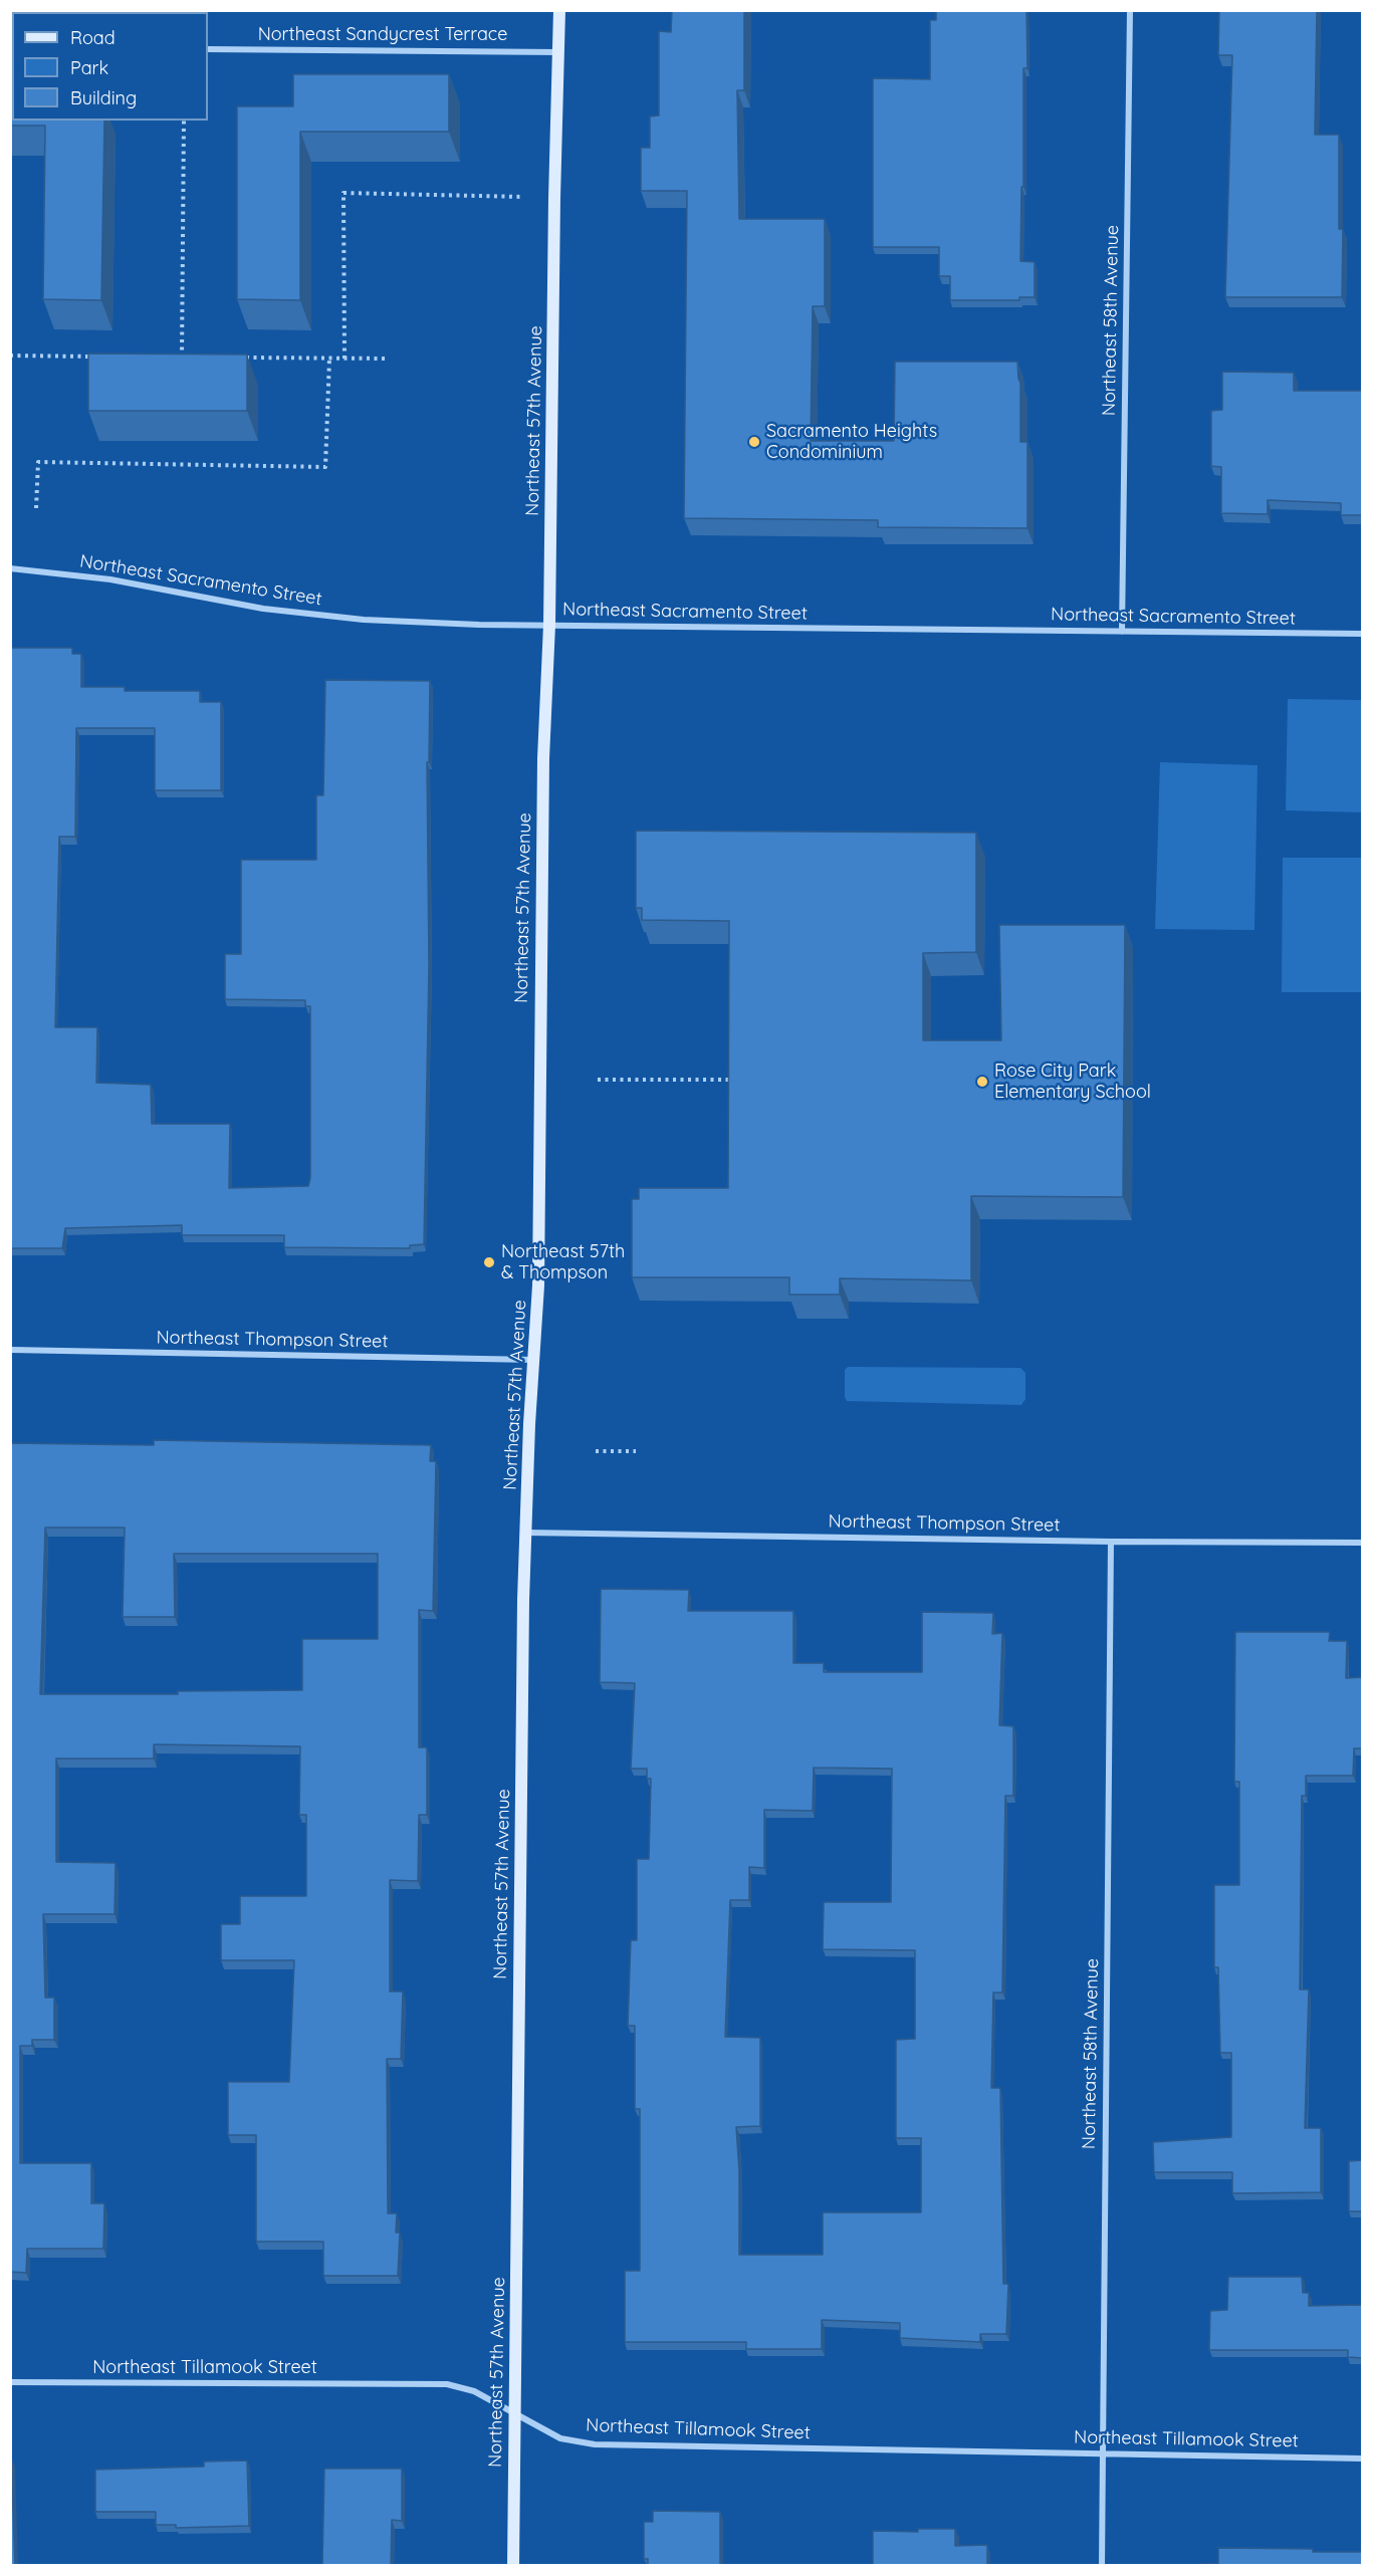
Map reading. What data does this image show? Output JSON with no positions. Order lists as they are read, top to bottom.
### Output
{
  "streets": {
    "main road": ["Northeast 57th Avenue"],
    "street": [
      "Northeast Sandycrest Terrace",
      "Northeast 58th Avenue",
      "Northeast Sacramento Street",
      "Northeast Thompson Street",
      "Northeast Tillamook Street"
    ]
  },
  "crossings": [
    ["Northeast Sandycrest Terrace", "Northeast 57th Avenue"],
    ["Northeast 58th Avenue", "Northeast Sacramento Street"],
    ["Northeast 58th Avenue", "Northeast Thompson Street"],
    ["Northeast 58th Avenue", "Northeast Tillamook Street"],
    ["Northeast 57th Avenue", "Northeast Sacramento Street"],
    ["Northeast 57th Avenue", "Northeast Thompson Street"],
    ["Northeast 57th Avenue", "Northeast Tillamook Street"]
  ],
  "places": ["Sacramento Heights Condominium", "Rose City Park Elementary School", "Northeast 57th & Thompson"],
  "legend": ["Road", "Park", "Building"]
}
